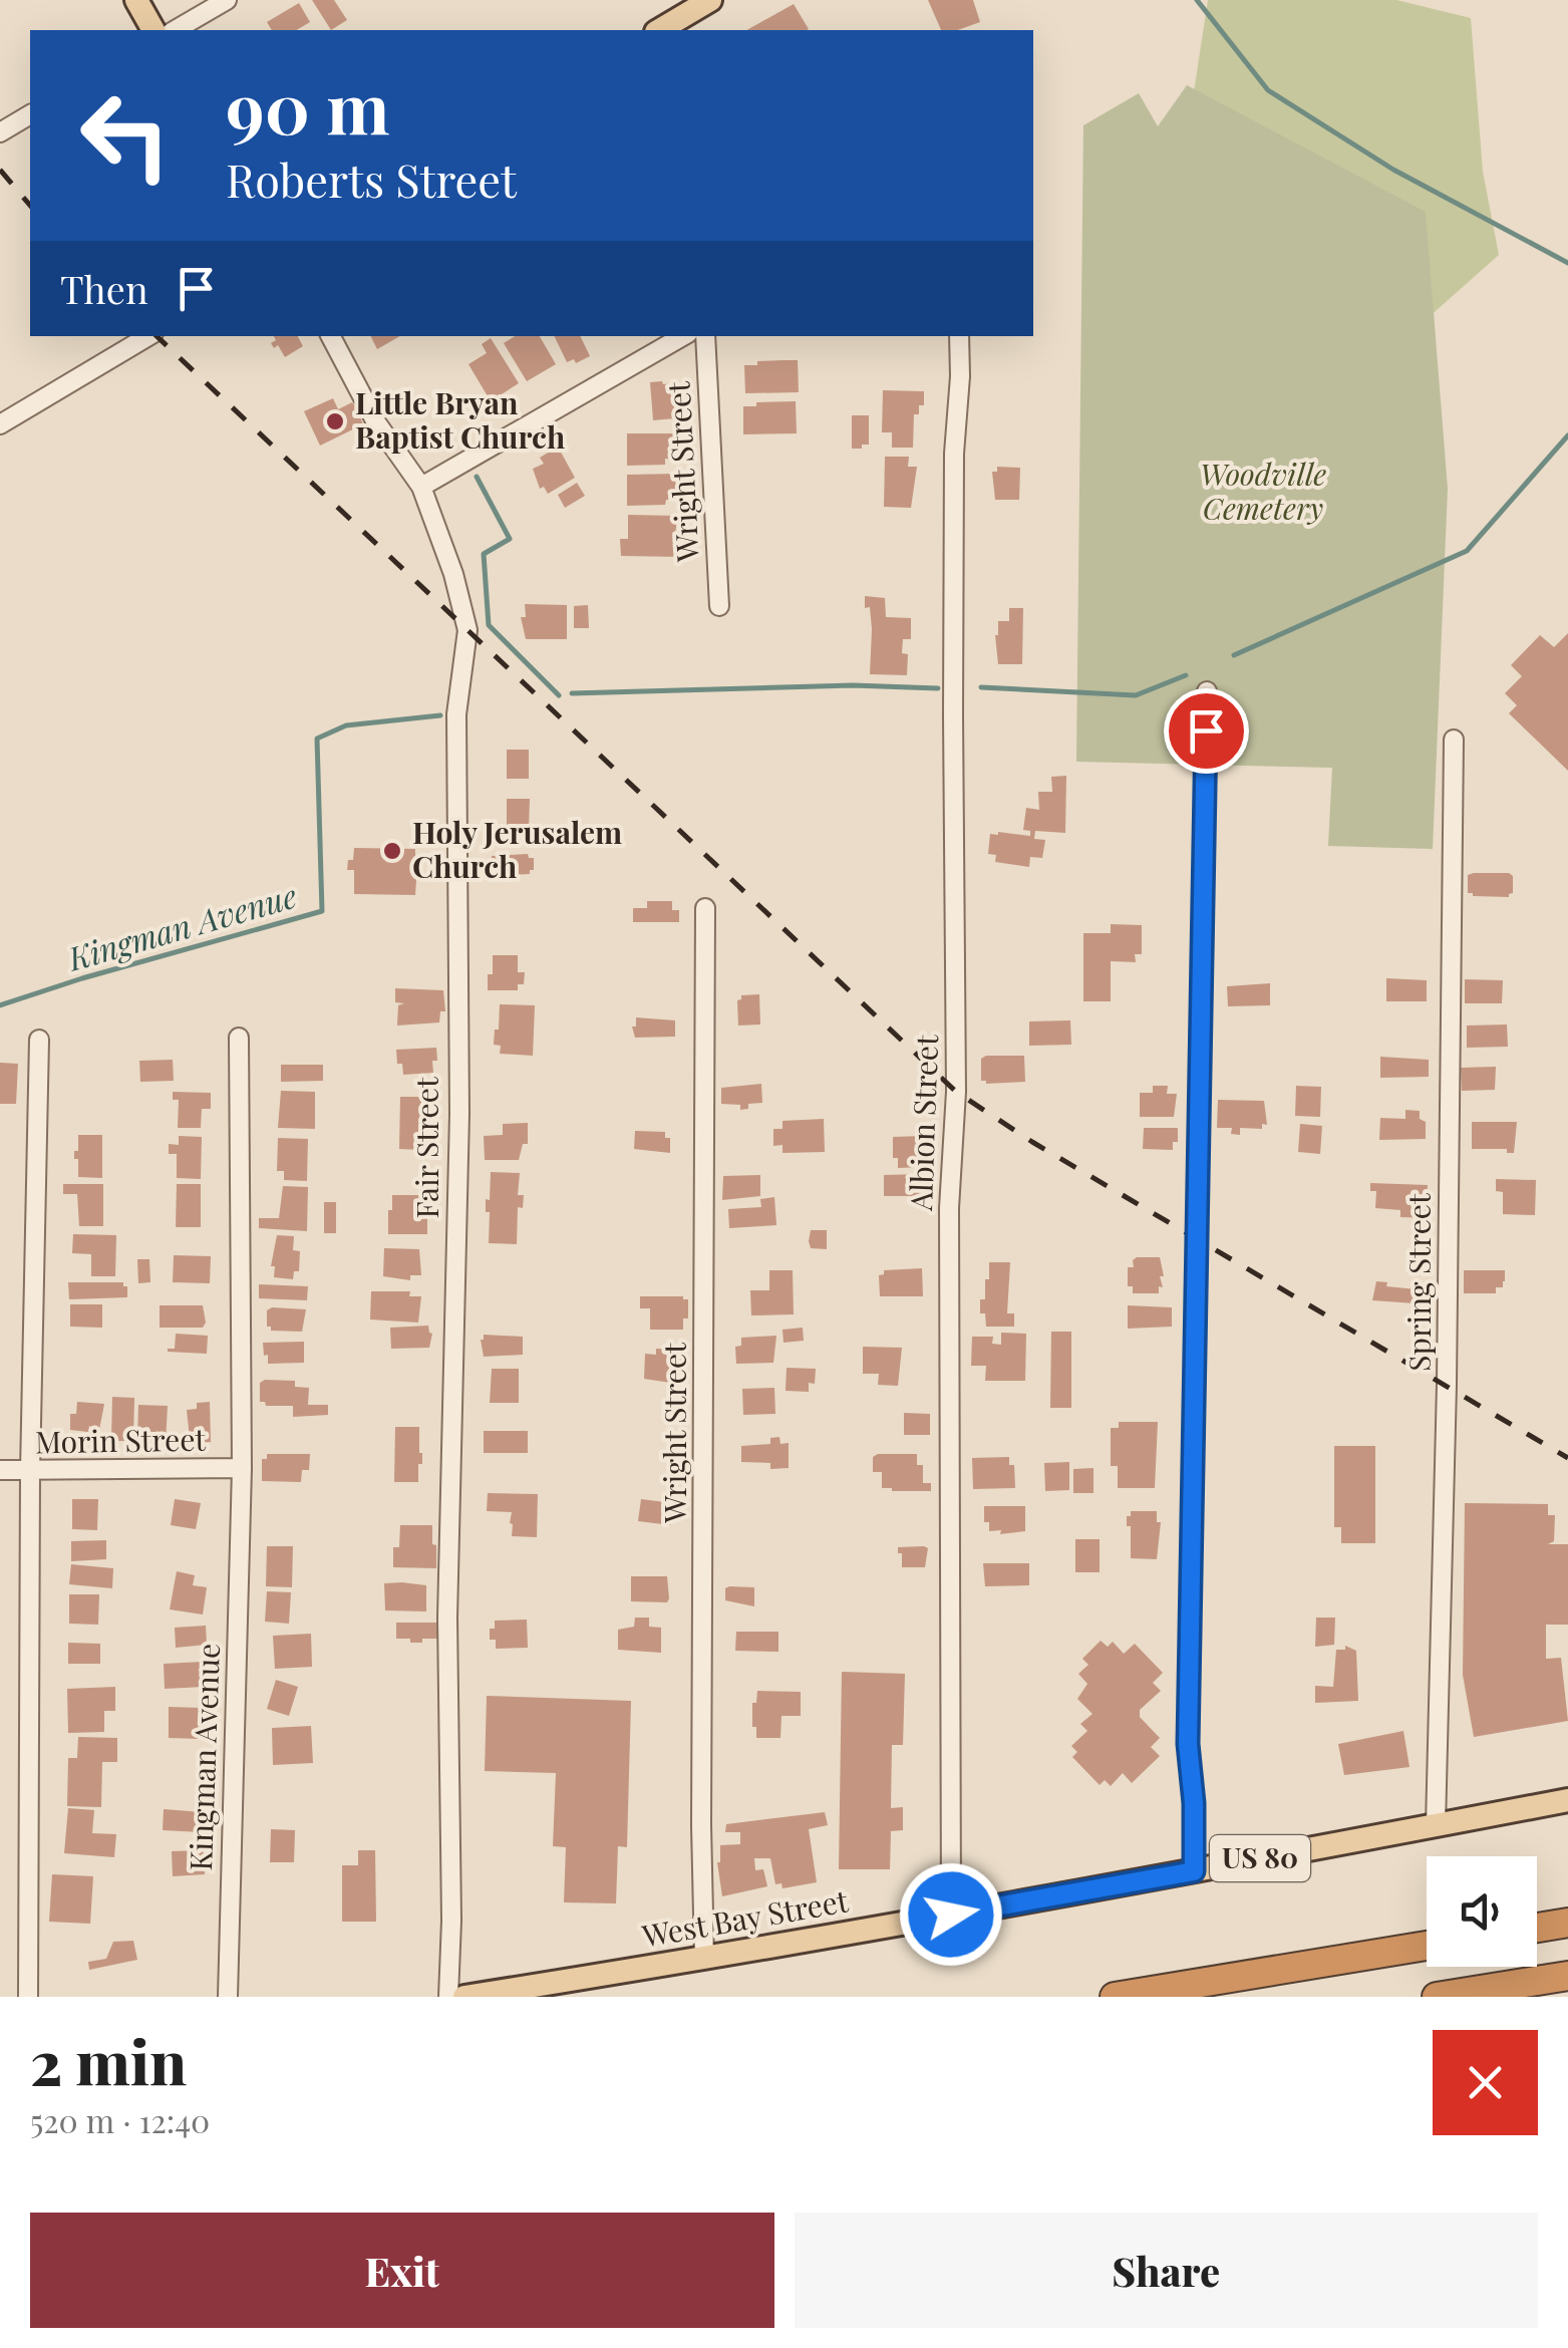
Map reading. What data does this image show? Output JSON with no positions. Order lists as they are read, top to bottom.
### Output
{
  "streets": {
    "main road": ["US 80", "West Bay Street"],
    "street": [
      "Wright Street",
      "Albion Street",
      "Fair Street",
      "Spring Street",
      "Morin Street",
      "Kingman Avenue"
    ]
  },
  "crossings": [
    ["Wright Street", "West Bay Street"],
    ["Albion Street", "West Bay Street"],
    ["Spring Street", "West Bay Street"],
    ["Morin Street", "Kingman Avenue"]
  ],
  "water": ["Kingman Avenue"],
  "parks": ["Woodville Cemetery"],
  "places": ["Little Bryan Baptist Church", "Holy Jerusalem Church"],
  "page": {
    "turn": ["90 m", "Roberts Street"],
    "then": "Then",
    "heading": ["2 min", "520 m · 12:40"],
    "buttons": ["Exit", "Share"]
  }
}
